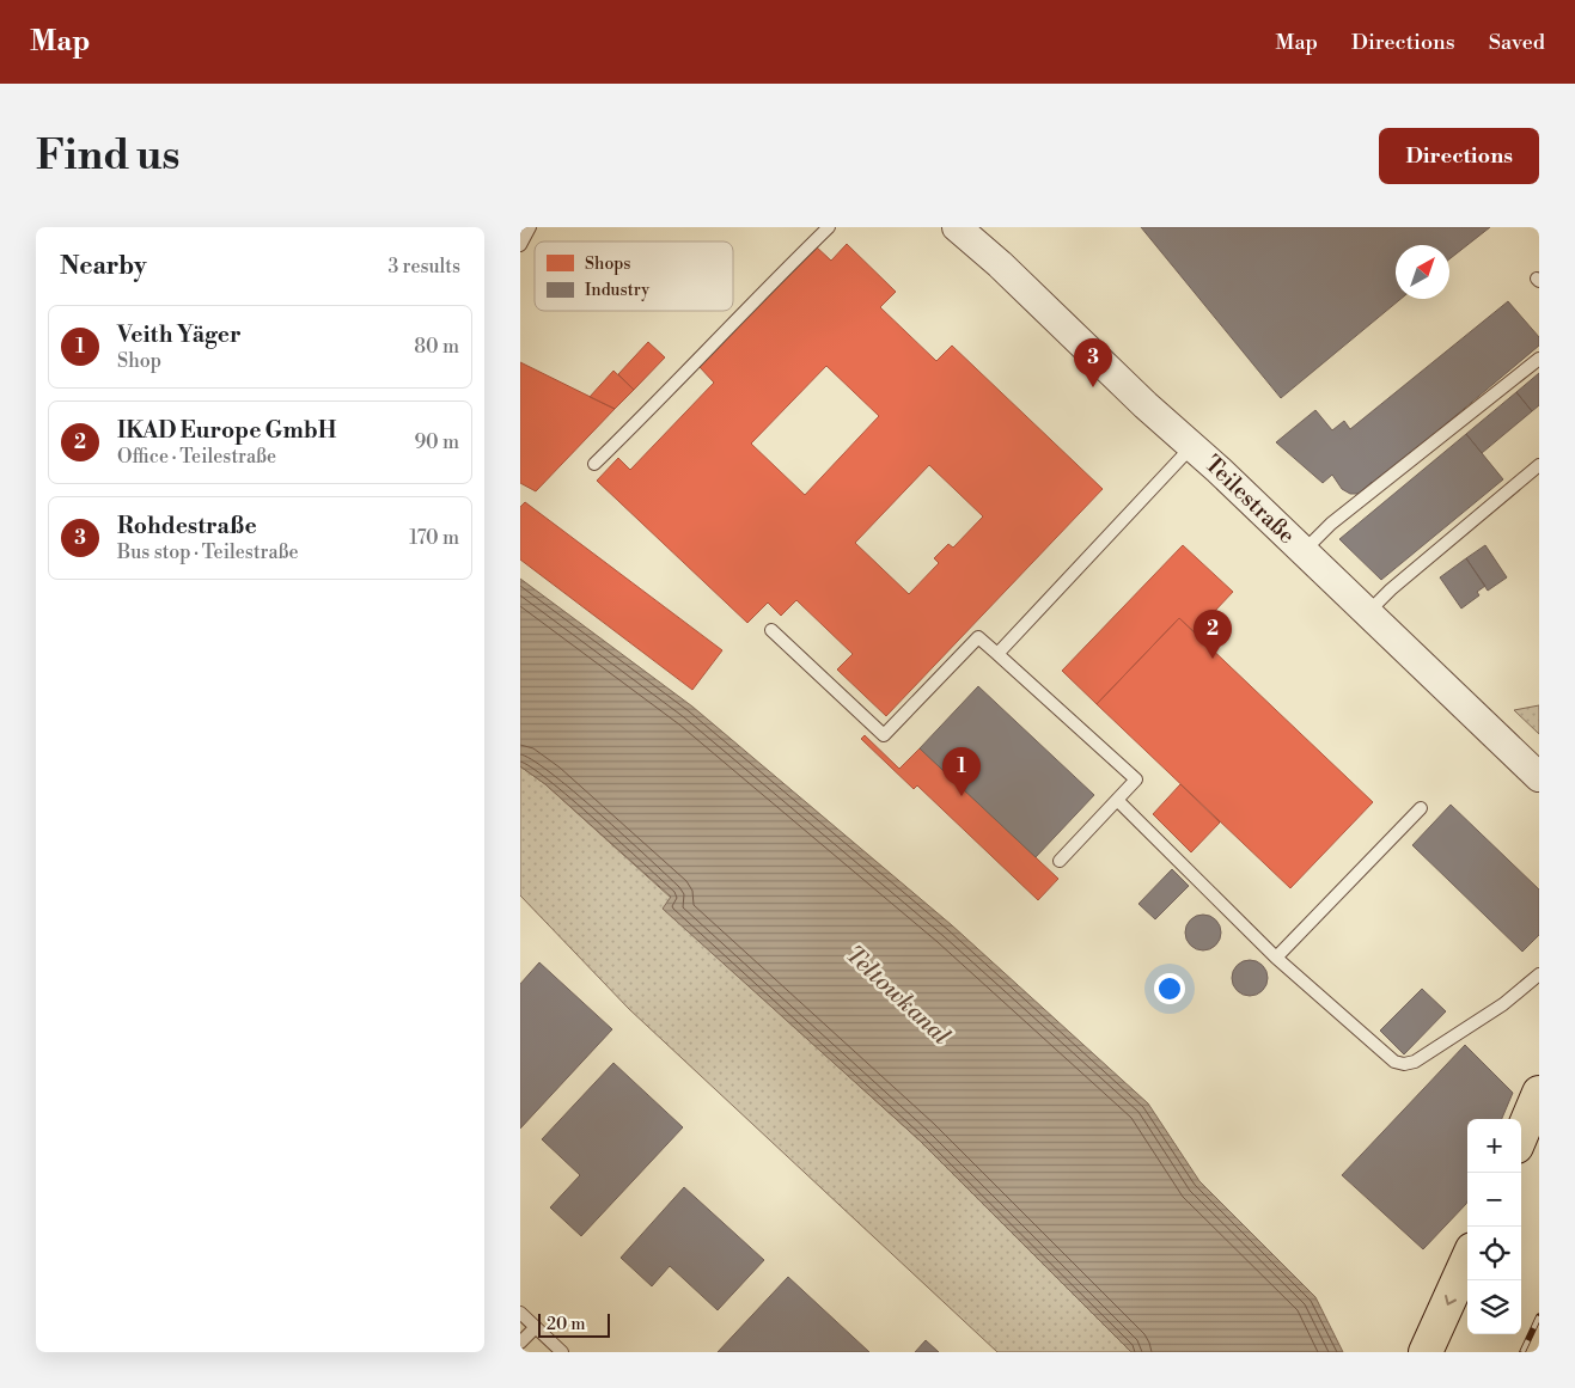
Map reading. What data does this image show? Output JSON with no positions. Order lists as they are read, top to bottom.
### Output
{
  "streets": {
    "street": ["Teilestraße"]
  },
  "water": ["Teltowkanal"],
  "legend": ["Shops", "Industry"],
  "scale_bar": "20 m",
  "north": "top right",
  "page": {
    "header": "Map",
    "nav": ["Map", "Directions", "Saved"],
    "buttons": "Directions",
    "title": "Find us",
    "heading": ["Nearby", "3 results"],
    "list": [
      {
        "mark": "1",
        "name": "Veith Yäger",
        "note": "Shop",
        "value": "80 m"
      },
      {
        "mark": "2",
        "name": "IKAD Europe GmbH",
        "note": "Office · Teilestraße",
        "value": "90 m"
      },
      {
        "mark": "3",
        "name": "Rohdestraße",
        "note": "Bus stop · Teilestraße",
        "value": "170 m"
      }
    ],
    "pins": ["3", "2", "1"],
    "map_buttons": ["+", "−"],
    "scale": "20 m"
  }
}
